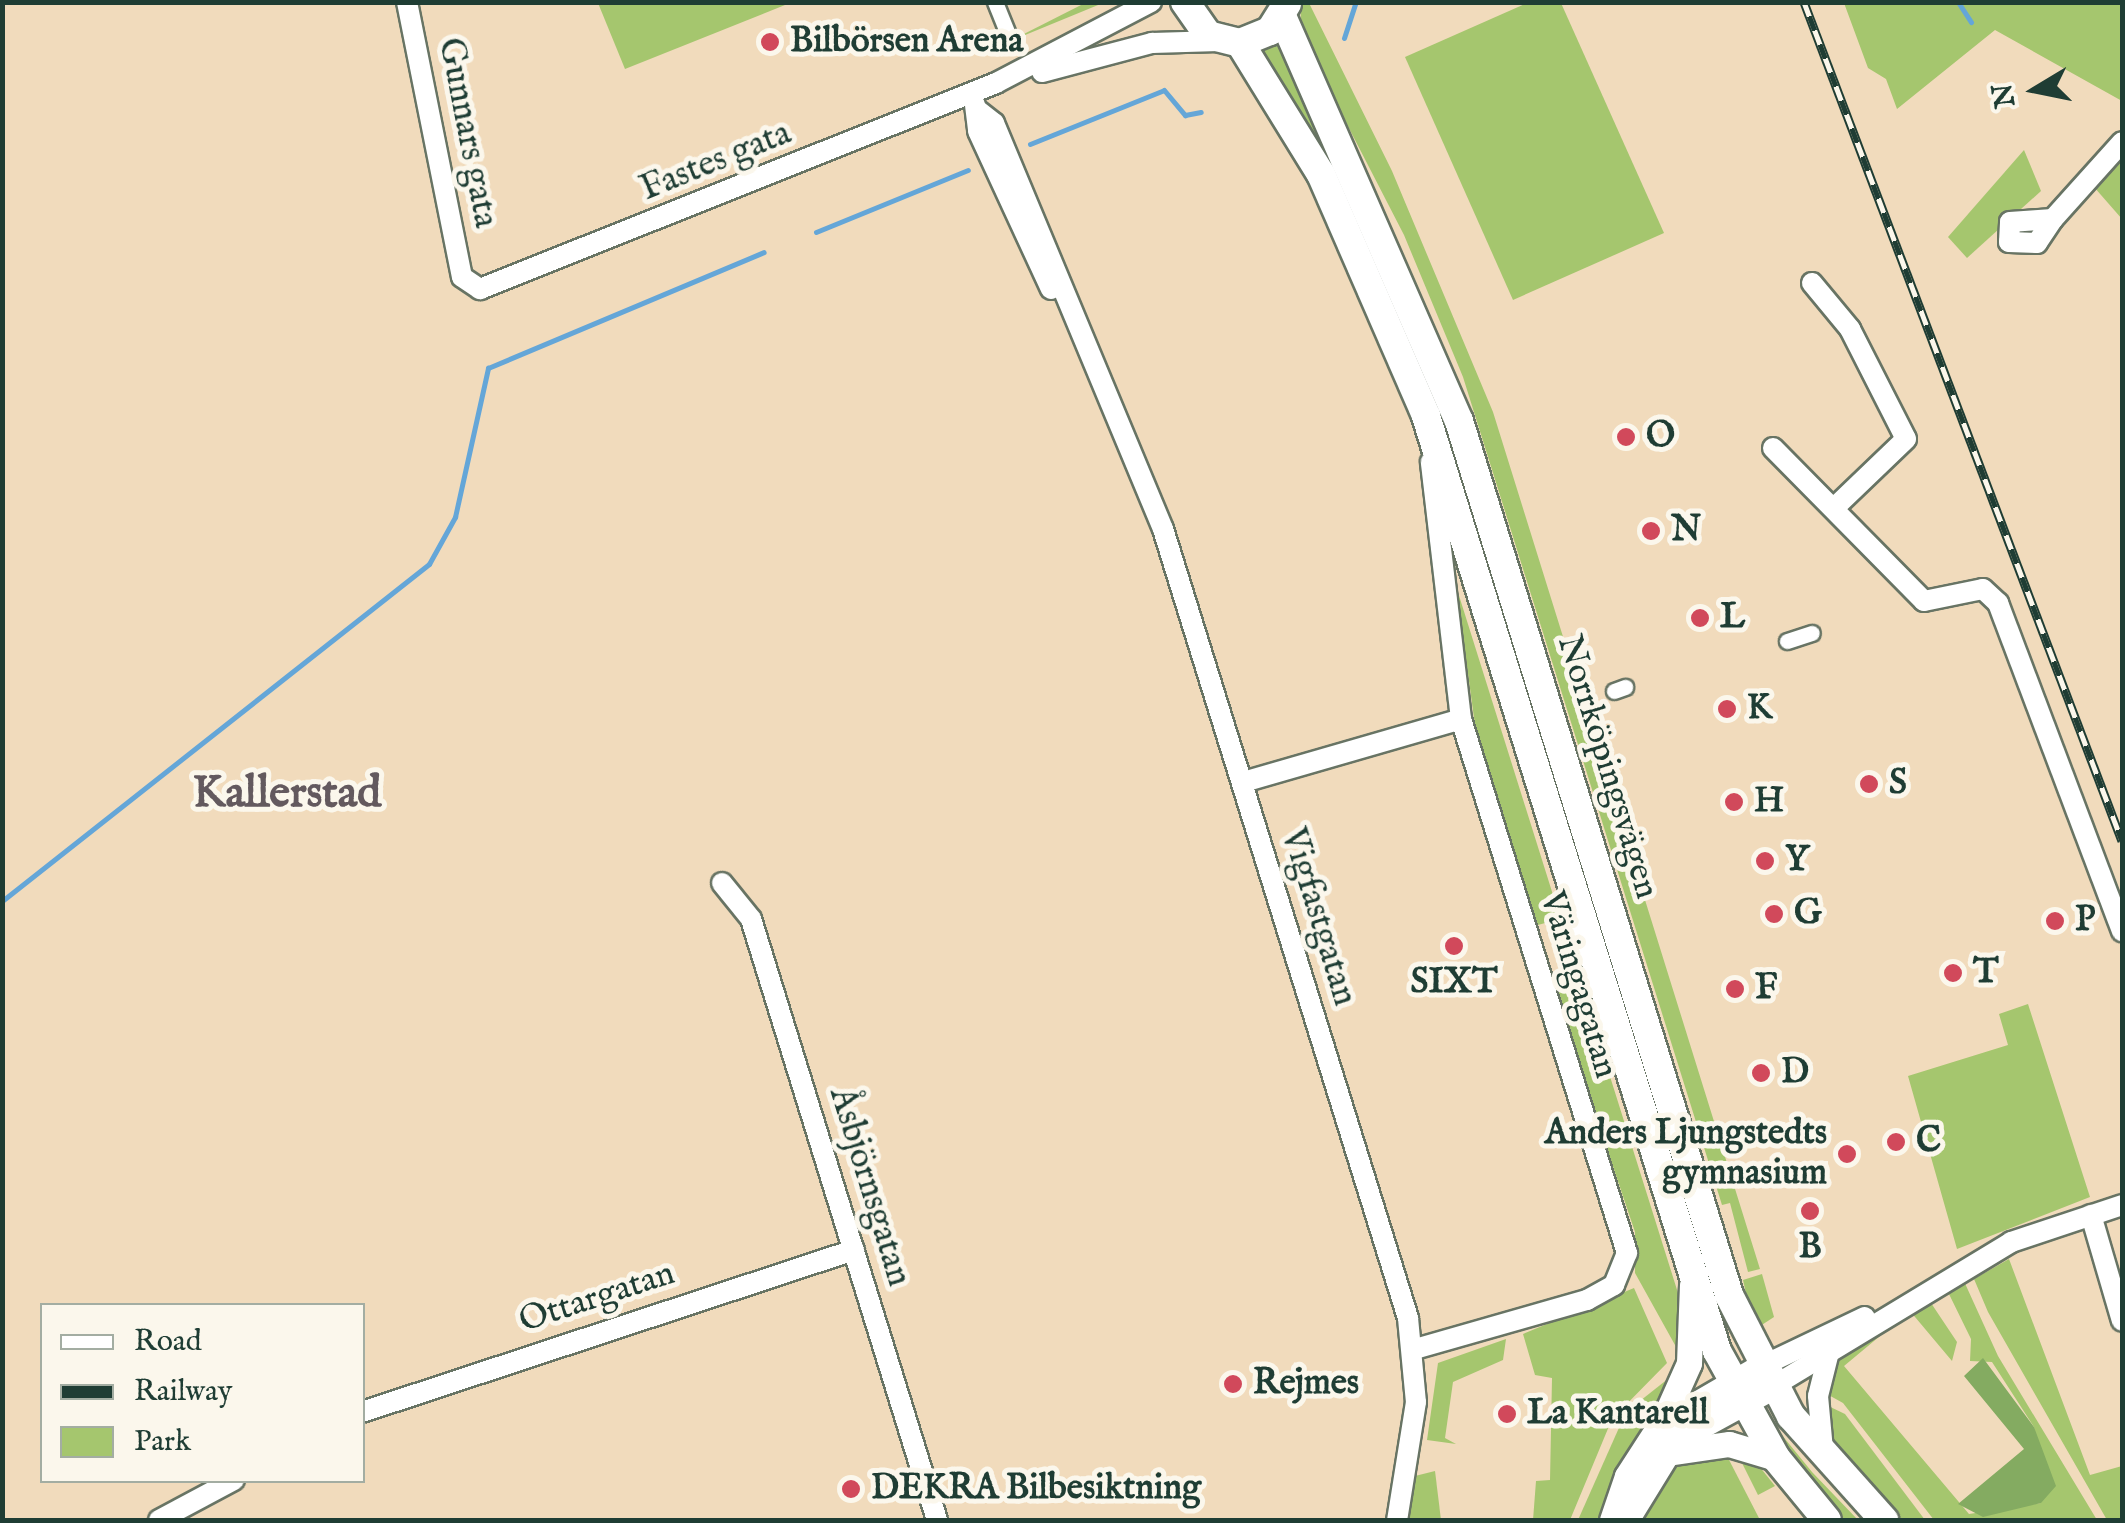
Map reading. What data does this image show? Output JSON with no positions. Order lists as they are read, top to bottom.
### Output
{
  "streets": {
    "main road": ["Norrköpingsvägen"],
    "street": [
      "Gunnars gata",
      "Fastes gata",
      "Vigfastgatan",
      "Väringagatan",
      "Åsbjörnsgatan",
      "Ottargatan"
    ]
  },
  "crossings": [
    ["Gunnars gata", "Fastes gata"],
    ["Fastes gata", "Norrköpingsvägen"],
    ["Fastes gata", "Vigfastgatan"],
    ["Norrköpingsvägen", "Väringagatan"],
    ["Vigfastgatan", "Väringagatan"],
    ["Åsbjörnsgatan", "Ottargatan"]
  ],
  "districts": ["Kallerstad"],
  "places": [
    "Bilbörsen Arena",
    "O",
    "N",
    "L",
    "K",
    "S",
    "H",
    "Y",
    "G",
    "P",
    "SIXT",
    "T",
    "F",
    "D",
    "C",
    "Anders Ljungstedts gymnasium",
    "B",
    "Rejmes",
    "La Kantarell",
    "DEKRA Bilbesiktning"
  ],
  "legend": ["Road", "Railway", "Park"],
  "north": "left"
}
